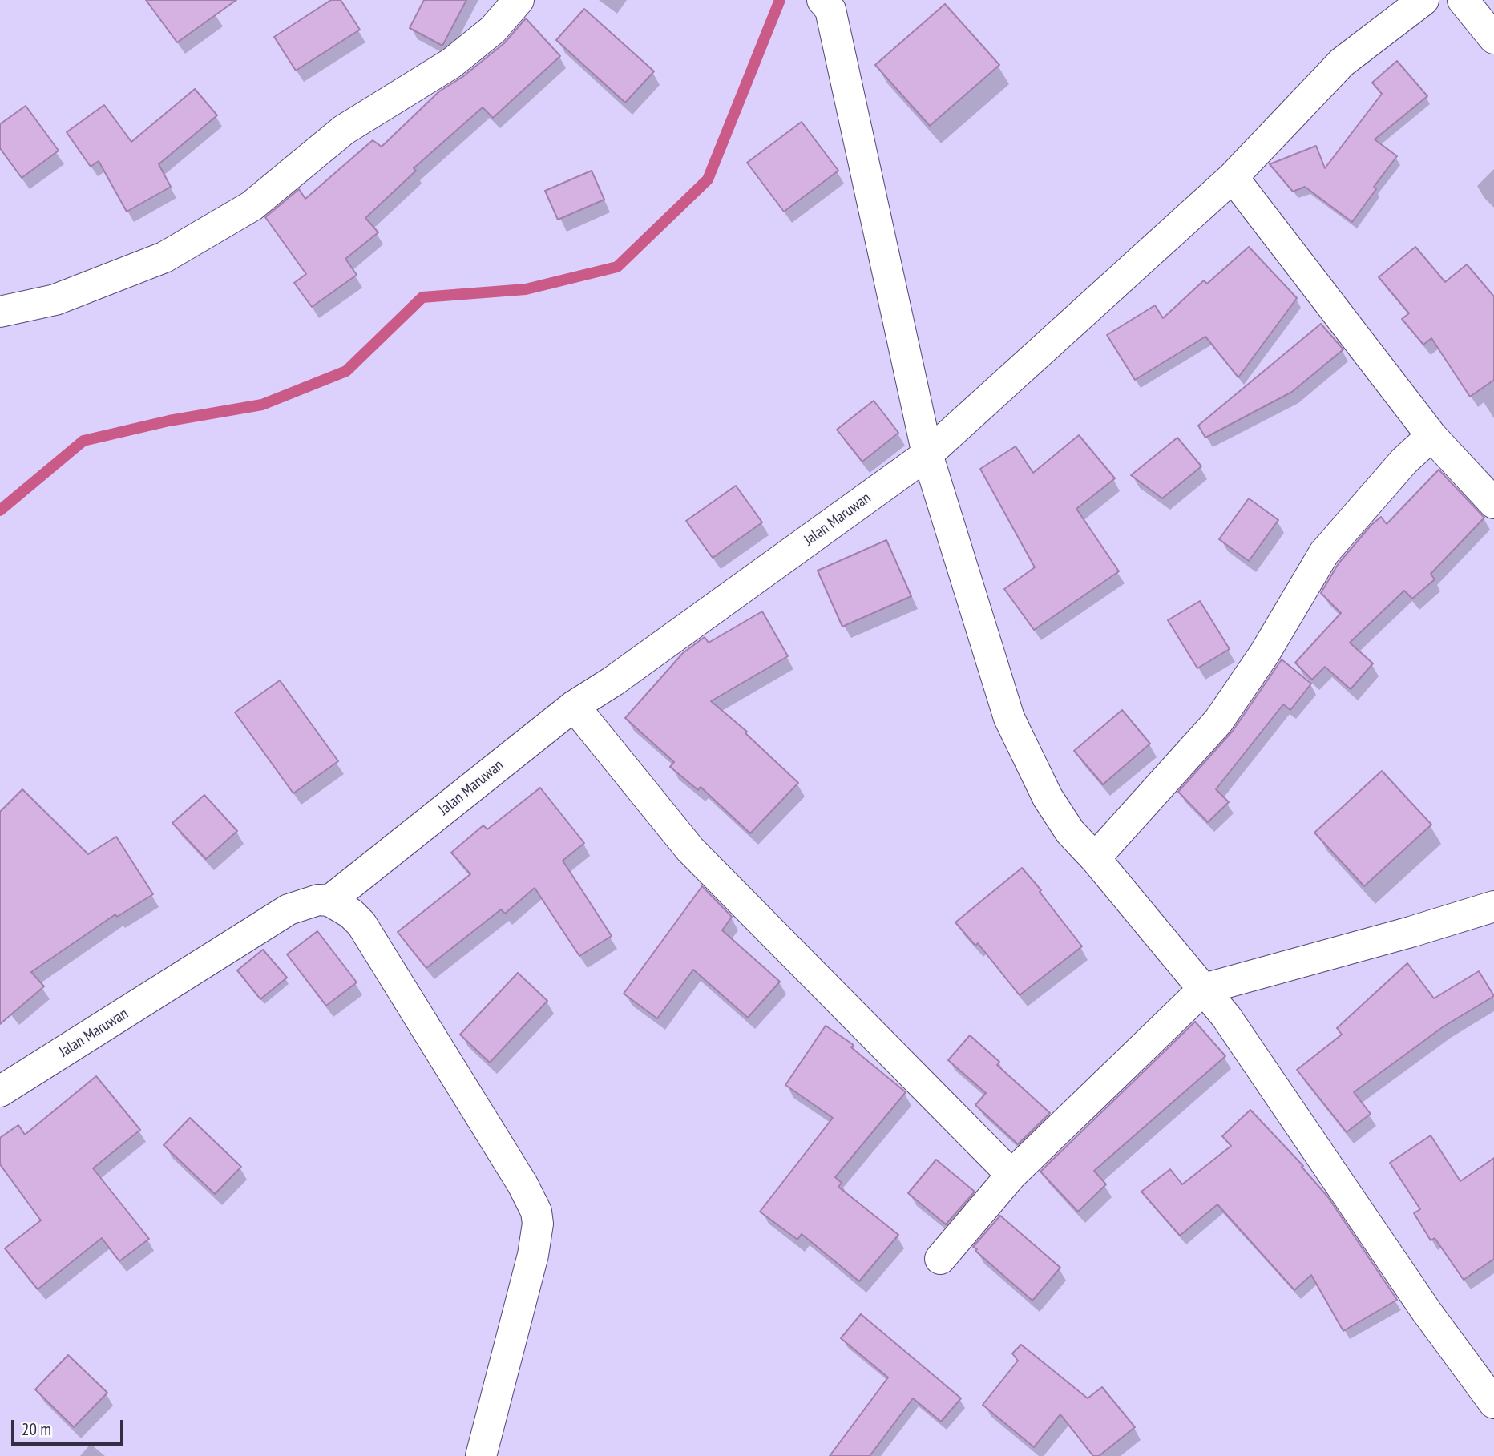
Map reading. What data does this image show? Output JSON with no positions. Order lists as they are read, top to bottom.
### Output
{
  "streets": {
    "street": ["Jalan Maruwan"]
  },
  "scale_bar": "20 m"
}
